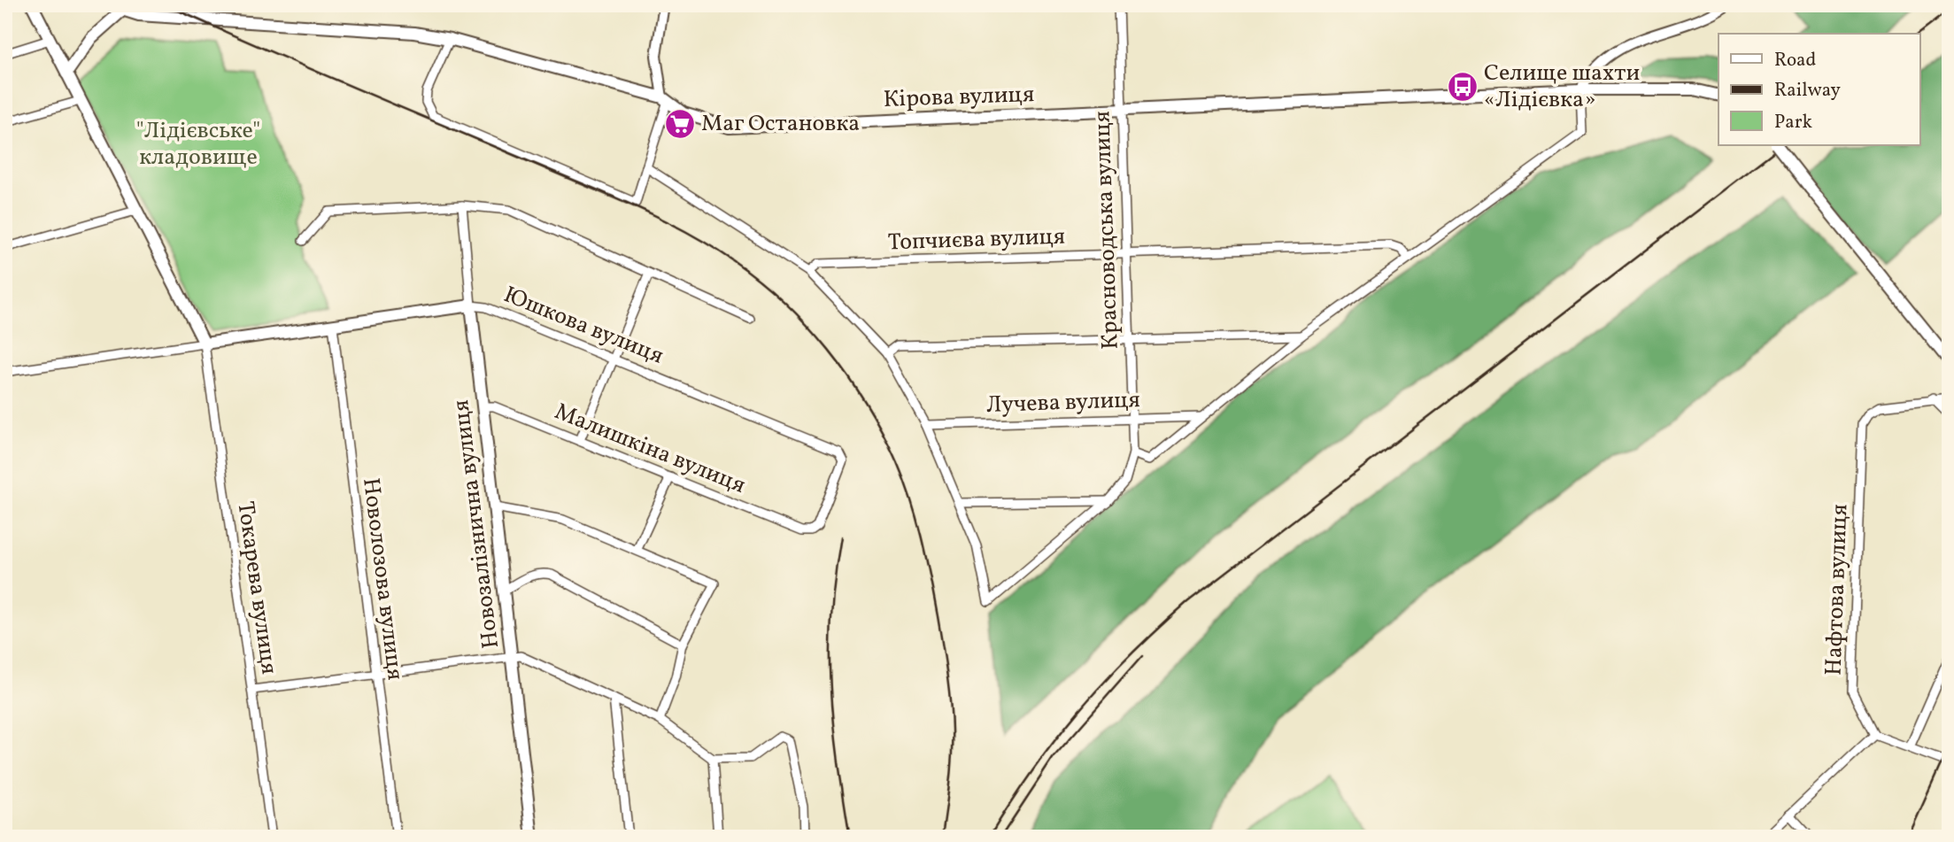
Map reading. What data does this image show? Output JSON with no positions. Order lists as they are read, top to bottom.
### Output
{
  "streets": {
    "main road": ["Кірова вулиця", "Юшкова вулиця", "Новозалізнична вулиця"],
    "street": [
      "Красноводська вулиця",
      "Топчиєва вулиця",
      "Лучева вулиця",
      "Малишкіна вулиця",
      "Новолозова вулиця",
      "Токарева вулиця",
      "Нафтова вулиця"
    ]
  },
  "crossings": [
    ["Кірова вулиця", "Красноводська вулиця"],
    ["Красноводська вулиця", "Топчиєва вулиця"],
    ["Красноводська вулиця", "Лучева вулиця"],
    ["Юшкова вулиця", "Малишкіна вулиця"],
    ["Юшкова вулиця", "Новозалізнична вулиця"],
    ["Юшкова вулиця", "Новолозова вулиця"],
    ["Юшкова вулиця", "Токарева вулиця"],
    ["Малишкіна вулиця", "Новозалізнична вулиця"]
  ],
  "parks": ["\"Лідієвське\" кладовище"],
  "places": {
    "bus stop": ["Селище шахти «Лідієвка»"],
    "supermarket": ["Маг Остановка"]
  },
  "legend": ["Road", "Railway", "Park"]
}
